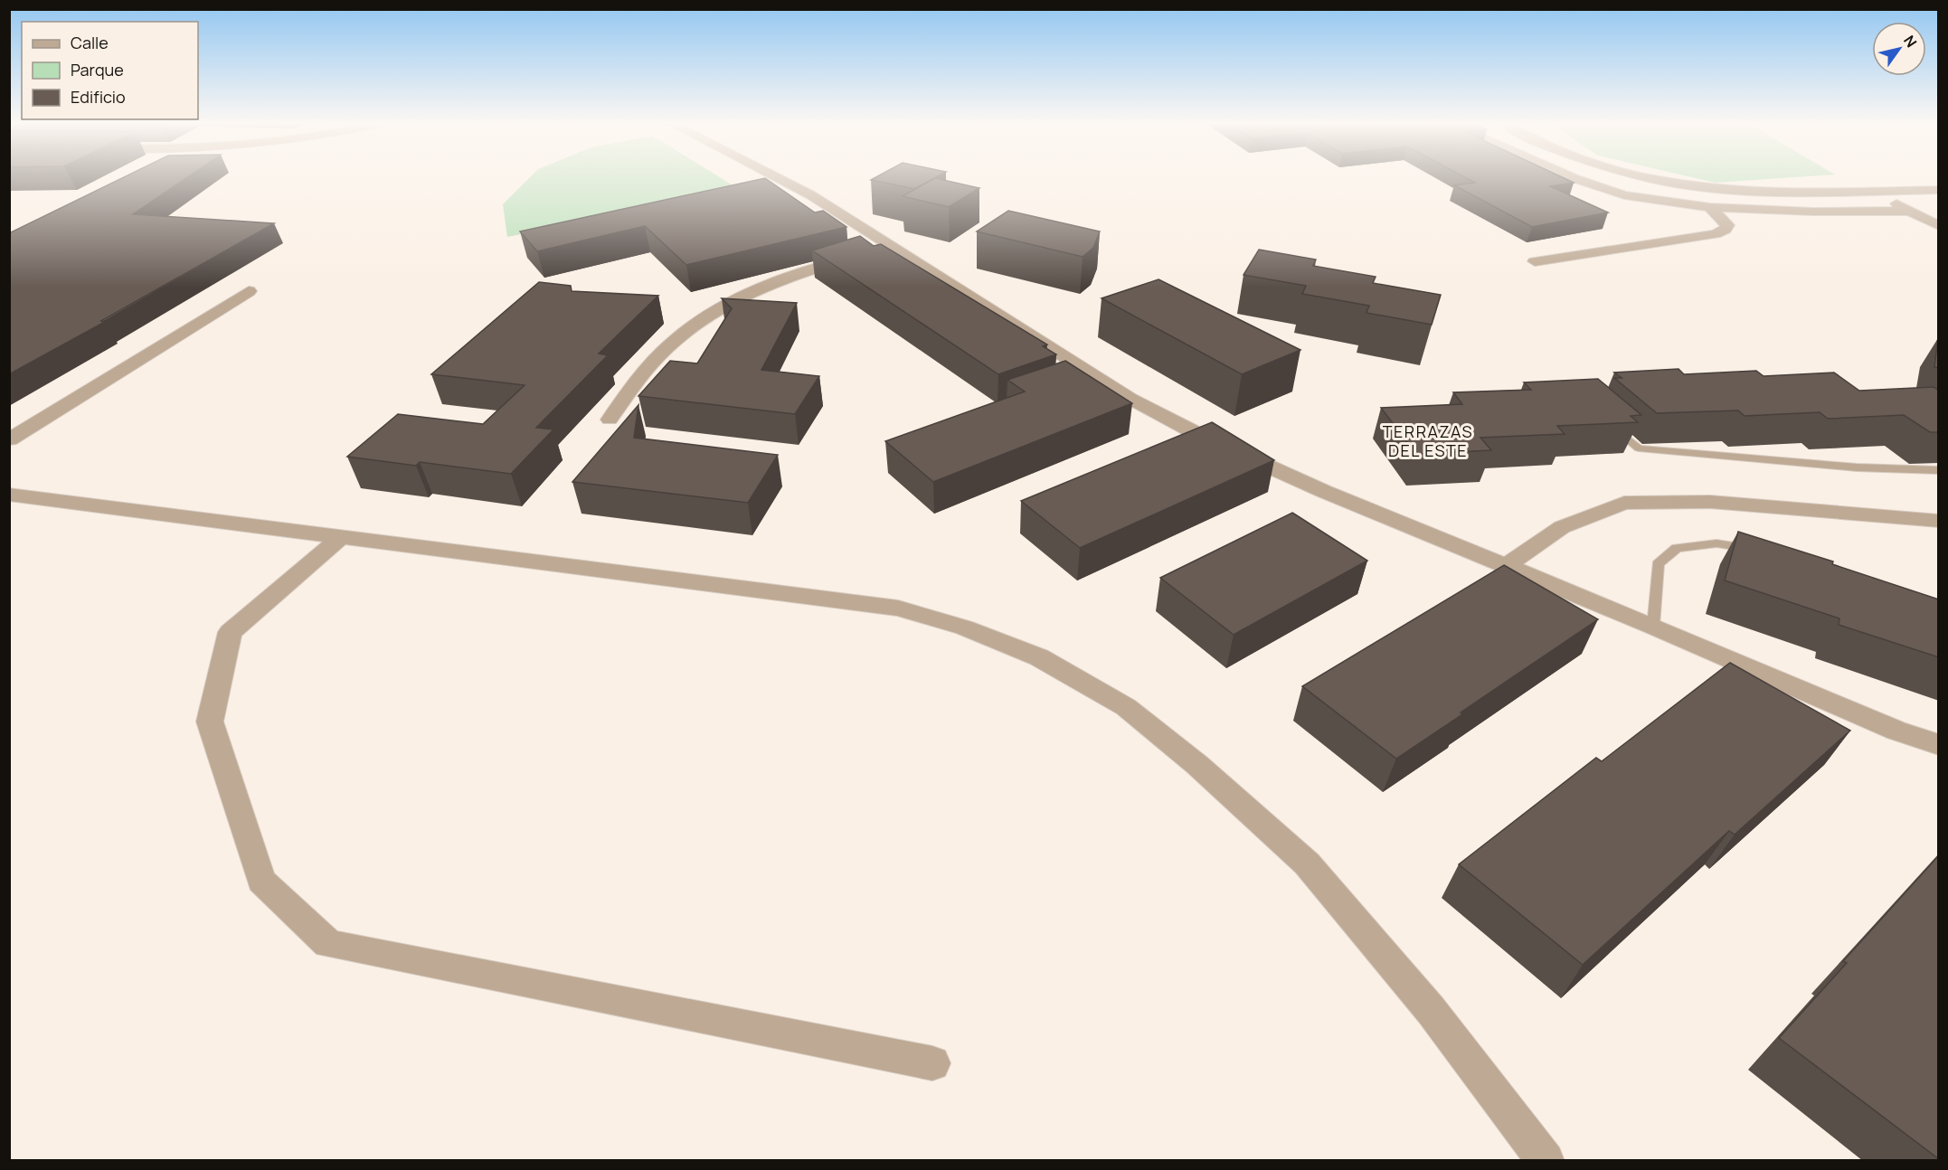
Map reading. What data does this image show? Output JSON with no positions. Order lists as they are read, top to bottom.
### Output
{
  "districts": ["TERRAZAS DEL ESTE"],
  "legend": ["Calle", "Parque", "Edificio"],
  "north": "top right"
}
